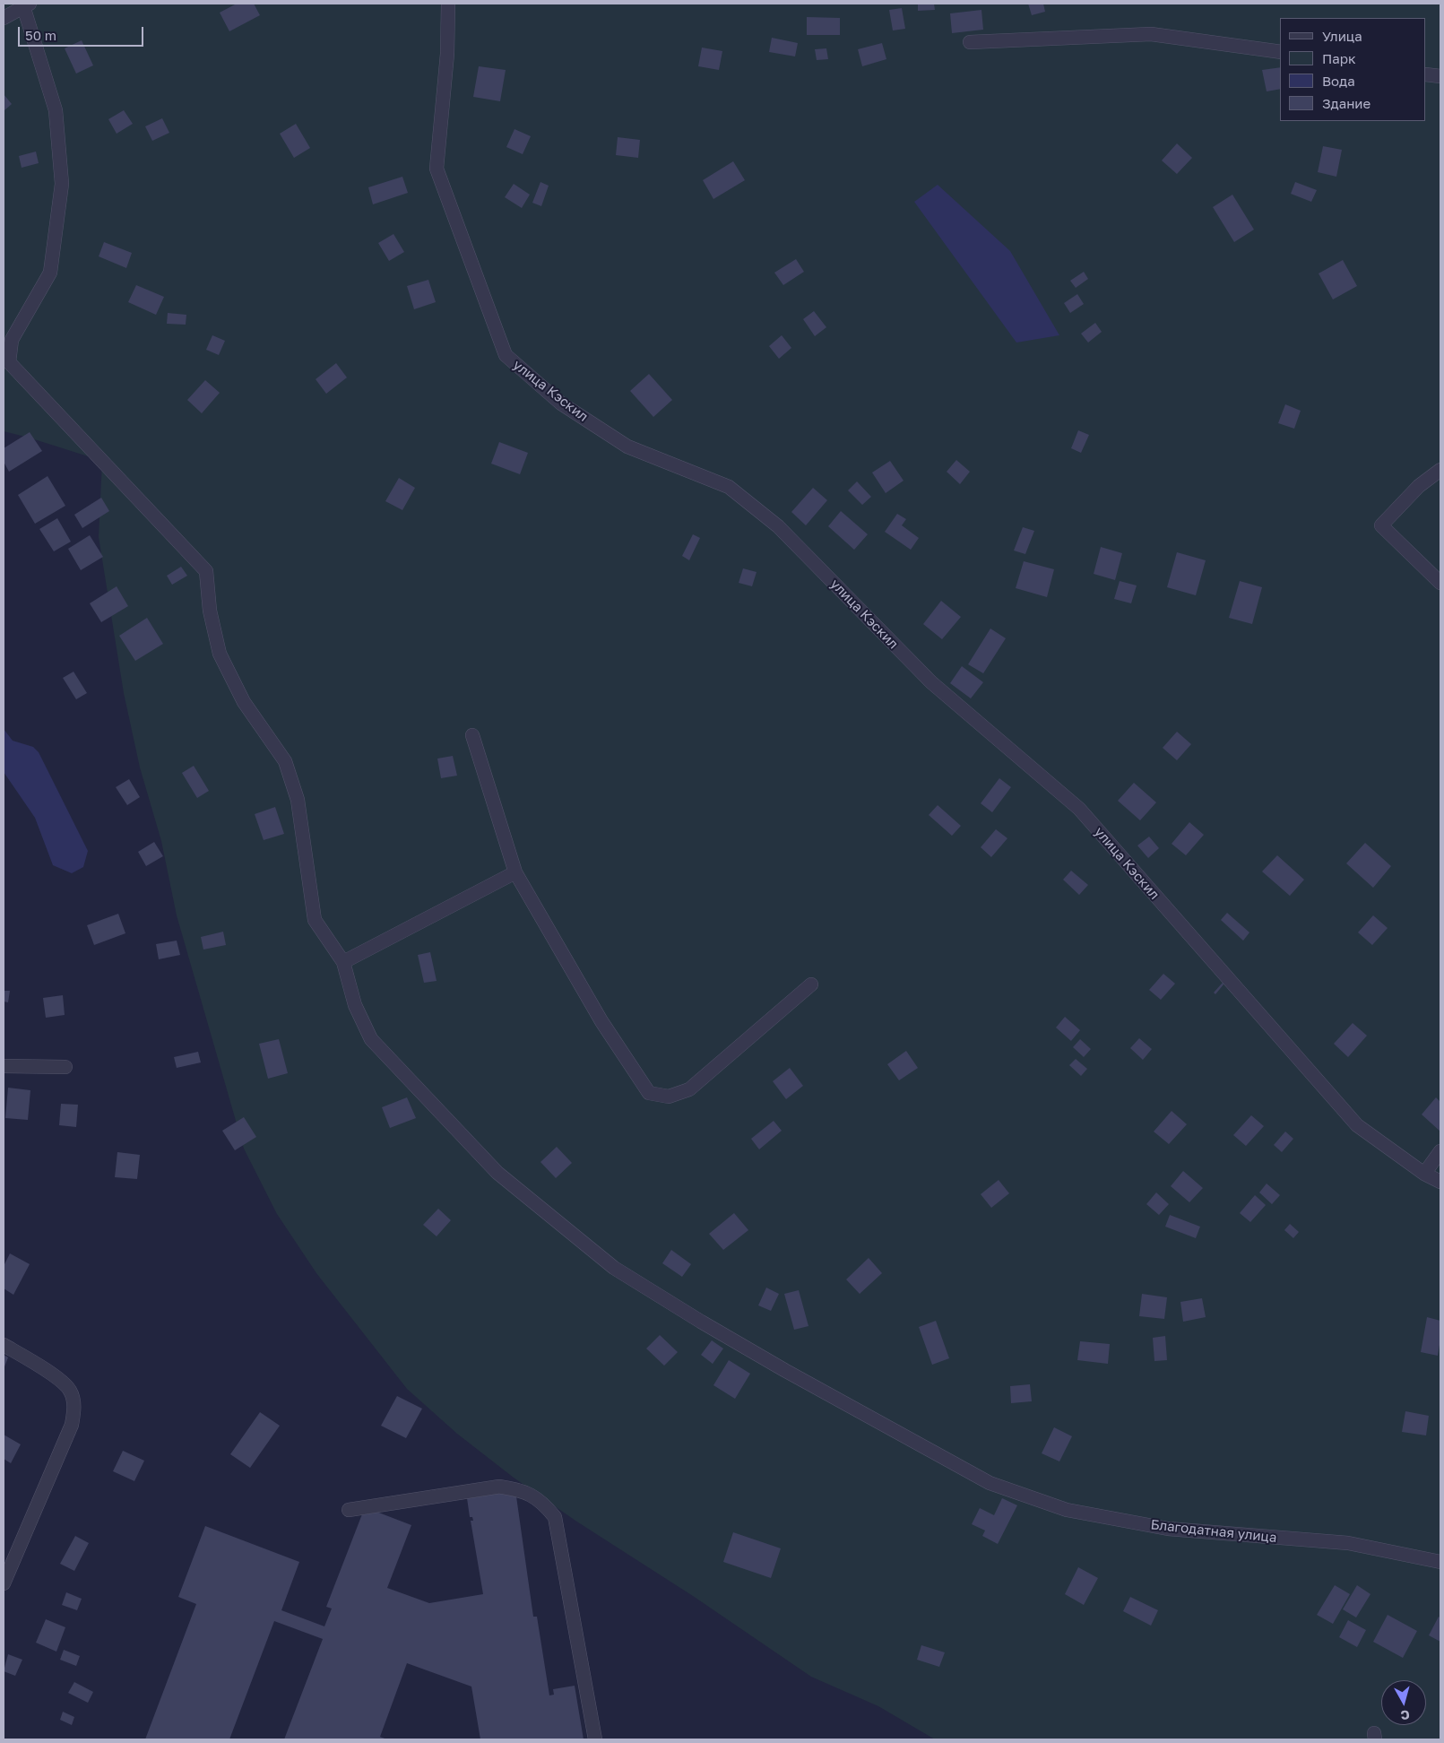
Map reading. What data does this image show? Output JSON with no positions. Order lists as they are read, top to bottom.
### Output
{
  "streets": {
    "street": ["улица Кэскил", "Благодатная улица"]
  },
  "legend": [
    "Улица",
    "Парк",
    "Вода",
    "Здание"
  ],
  "scale_bar": "50 m",
  "north": "bottom"
}
